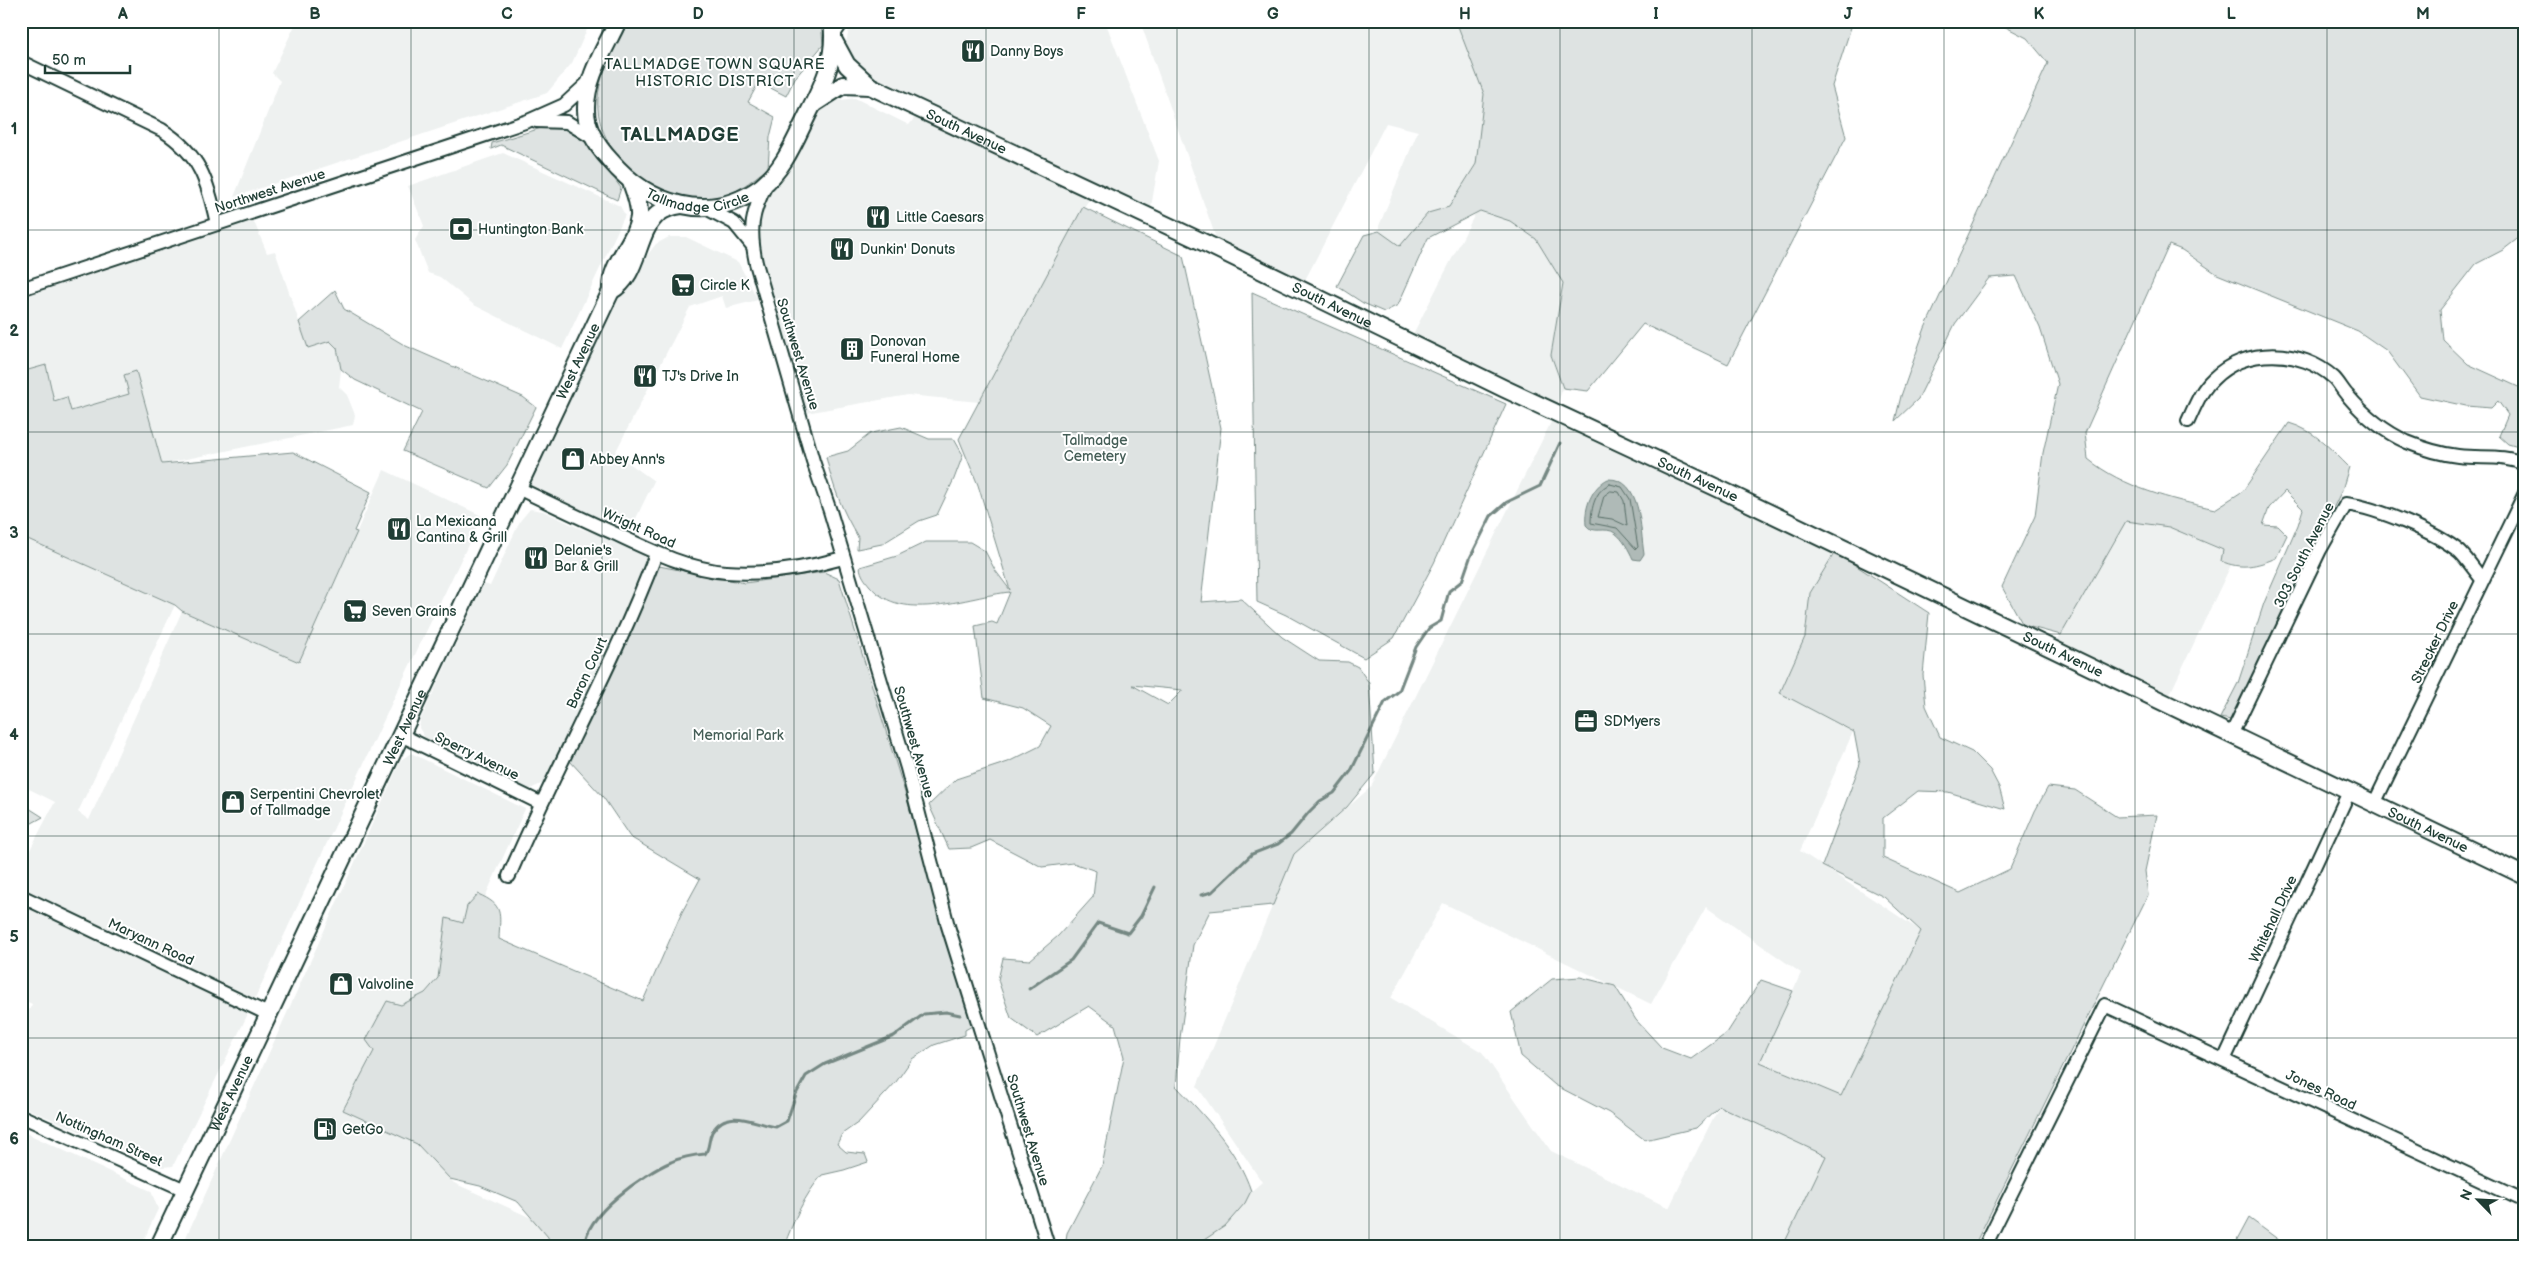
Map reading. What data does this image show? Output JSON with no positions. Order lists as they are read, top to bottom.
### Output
{
  "streets": {
    "main road": ["South Avenue", "Tallmadge Circle", "West Avenue"],
    "street": [
      "Northwest Avenue",
      "Southwest Avenue",
      "Wright Road",
      "303 South Avenue",
      "Strecker Drive",
      "Baron Court",
      "Sperry Avenue",
      "Whitehall Drive",
      "Maryann Road",
      "Jones Road",
      "Nottingham Street"
    ]
  },
  "crossings": [
    ["South Avenue", "Tallmadge Circle"],
    ["South Avenue", "303 South Avenue"],
    ["South Avenue", "Strecker Drive"],
    ["South Avenue", "Whitehall Drive"],
    ["Tallmadge Circle", "Northwest Avenue"],
    ["Tallmadge Circle", "Southwest Avenue"],
    ["Tallmadge Circle", "West Avenue"],
    ["Southwest Avenue", "Wright Road"],
    ["West Avenue", "Wright Road"],
    ["West Avenue", "Sperry Avenue"],
    ["West Avenue", "Maryann Road"],
    ["West Avenue", "Nottingham Street"],
    ["Wright Road", "Baron Court"],
    ["303 South Avenue", "Strecker Drive"],
    ["Baron Court", "Sperry Avenue"],
    ["Whitehall Drive", "Jones Road"]
  ],
  "districts": ["TALLMADGE TOWN SQUARE HISTORIC DISTRICT", "TALLMADGE"],
  "parks": ["Tallmadge Cemetery", "Memorial Park"],
  "places": {
    "restaurant": [
      "Danny Boys",
      "Little Caesars",
      "Dunkin' Donuts",
      "TJ's Drive In",
      "La Mexicana Cantina & Grill",
      "Delanie's Bar & Grill"
    ],
    "bank": ["Huntington Bank"],
    "supermarket": ["Circle K", "Seven Grains"],
    "building": ["Donovan Funeral Home"],
    "shop": ["Abbey Ann's", "Serpentini Chevrolet of Tallmadge", "Valvoline"],
    "office": ["SDMyers"],
    "fuel station": ["GetGo"]
  },
  "scale_bar": "50 m",
  "north": "top left",
  "grid": {
    "columns": [
      "A",
      "B",
      "C",
      "D",
      "E",
      "F",
      "G",
      "H",
      "I",
      "J",
      "K",
      "L",
      "M"
    ],
    "rows": [
      "1",
      "2",
      "3",
      "4",
      "5",
      "6"
    ]
  }
}
